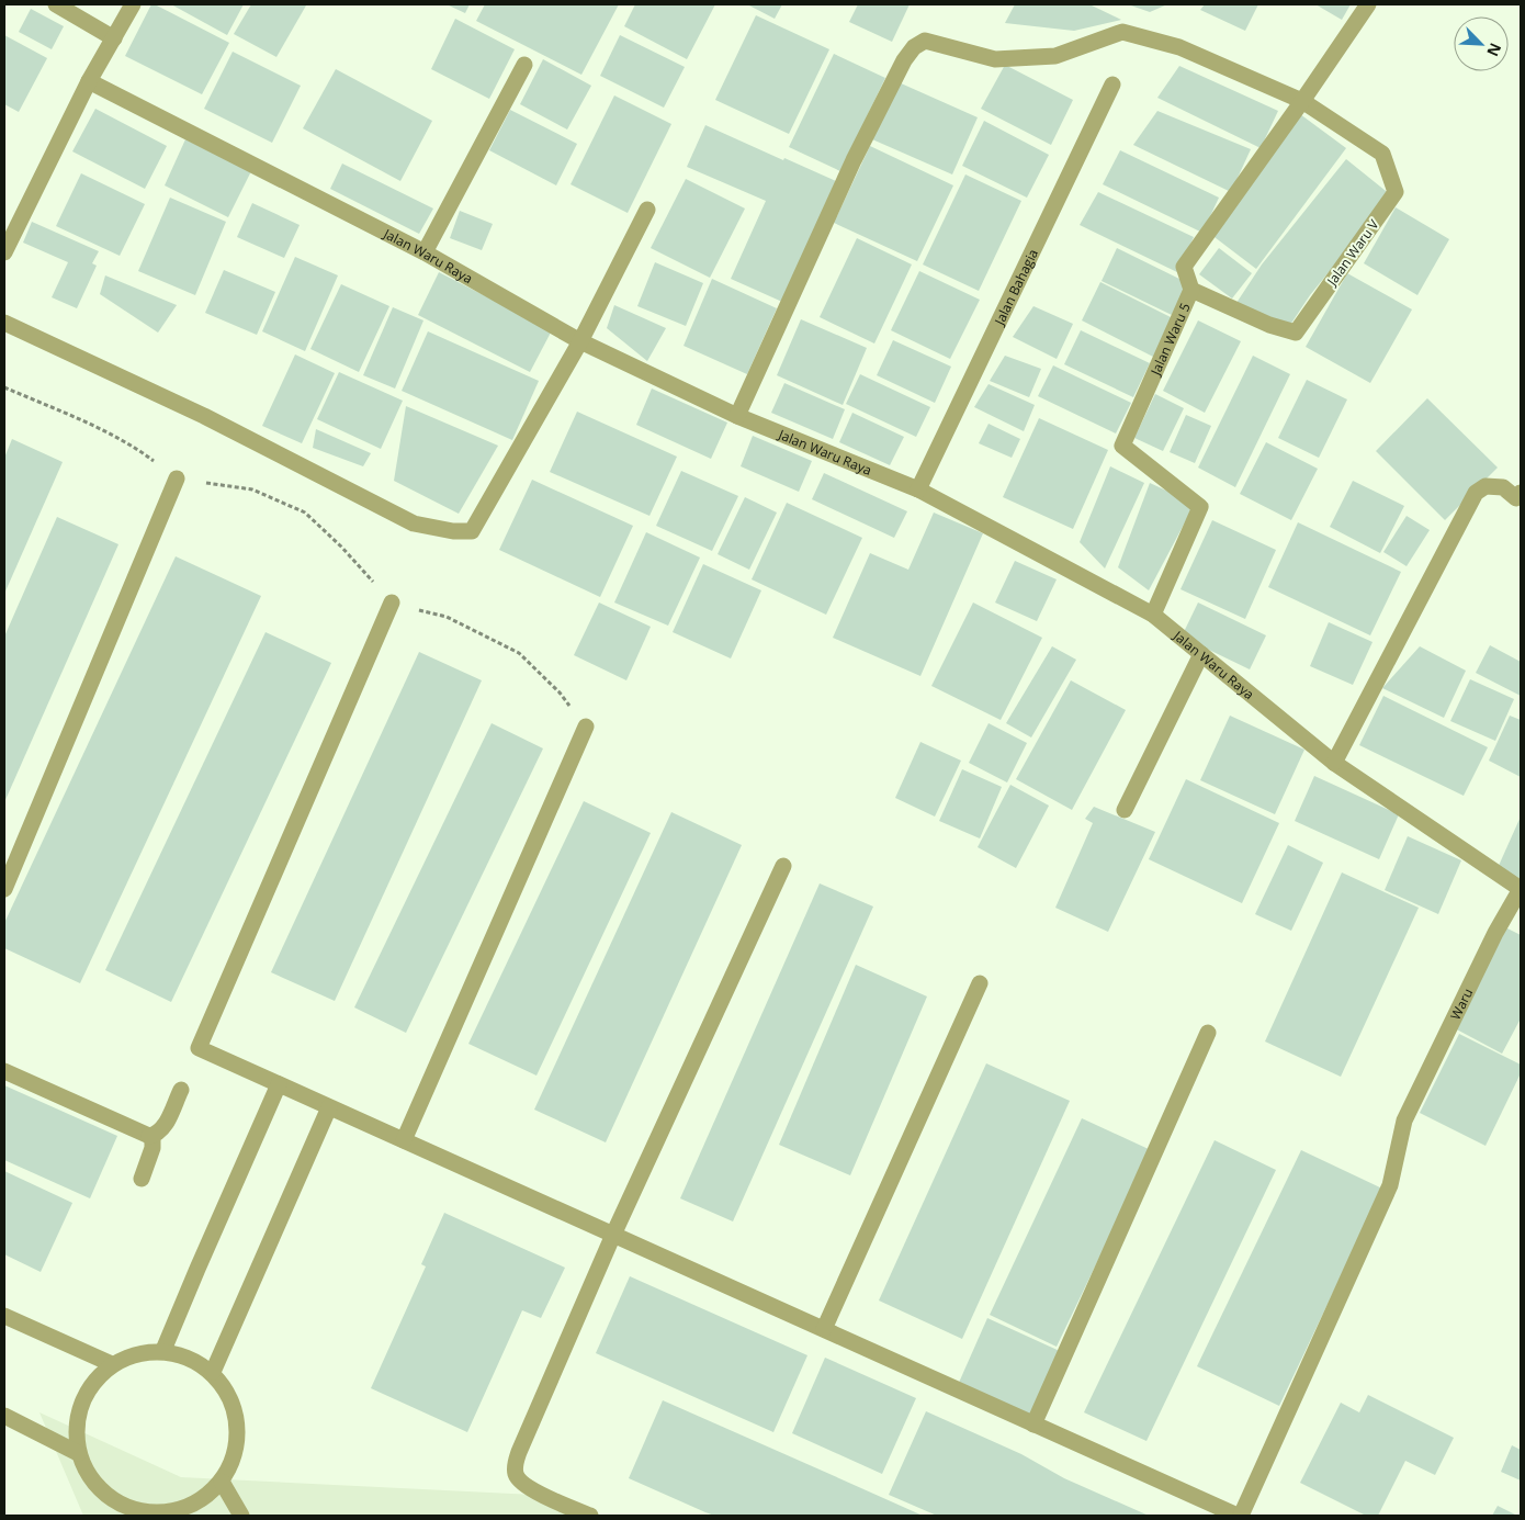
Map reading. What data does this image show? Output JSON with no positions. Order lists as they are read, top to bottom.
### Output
{
  "streets": {
    "street": [
      "Jalan Waru V",
      "Jalan Waru Raya",
      "Jalan Bahagia",
      "Jalan Waru 5",
      "Waru"
    ]
  },
  "crossings": [
    ["Jalan Waru V", "Jalan Waru 5"],
    ["Jalan Waru Raya", "Jalan Bahagia"],
    ["Jalan Waru Raya", "Jalan Waru 5"],
    ["Jalan Waru Raya", "Waru"]
  ],
  "north": "bottom right"
}
